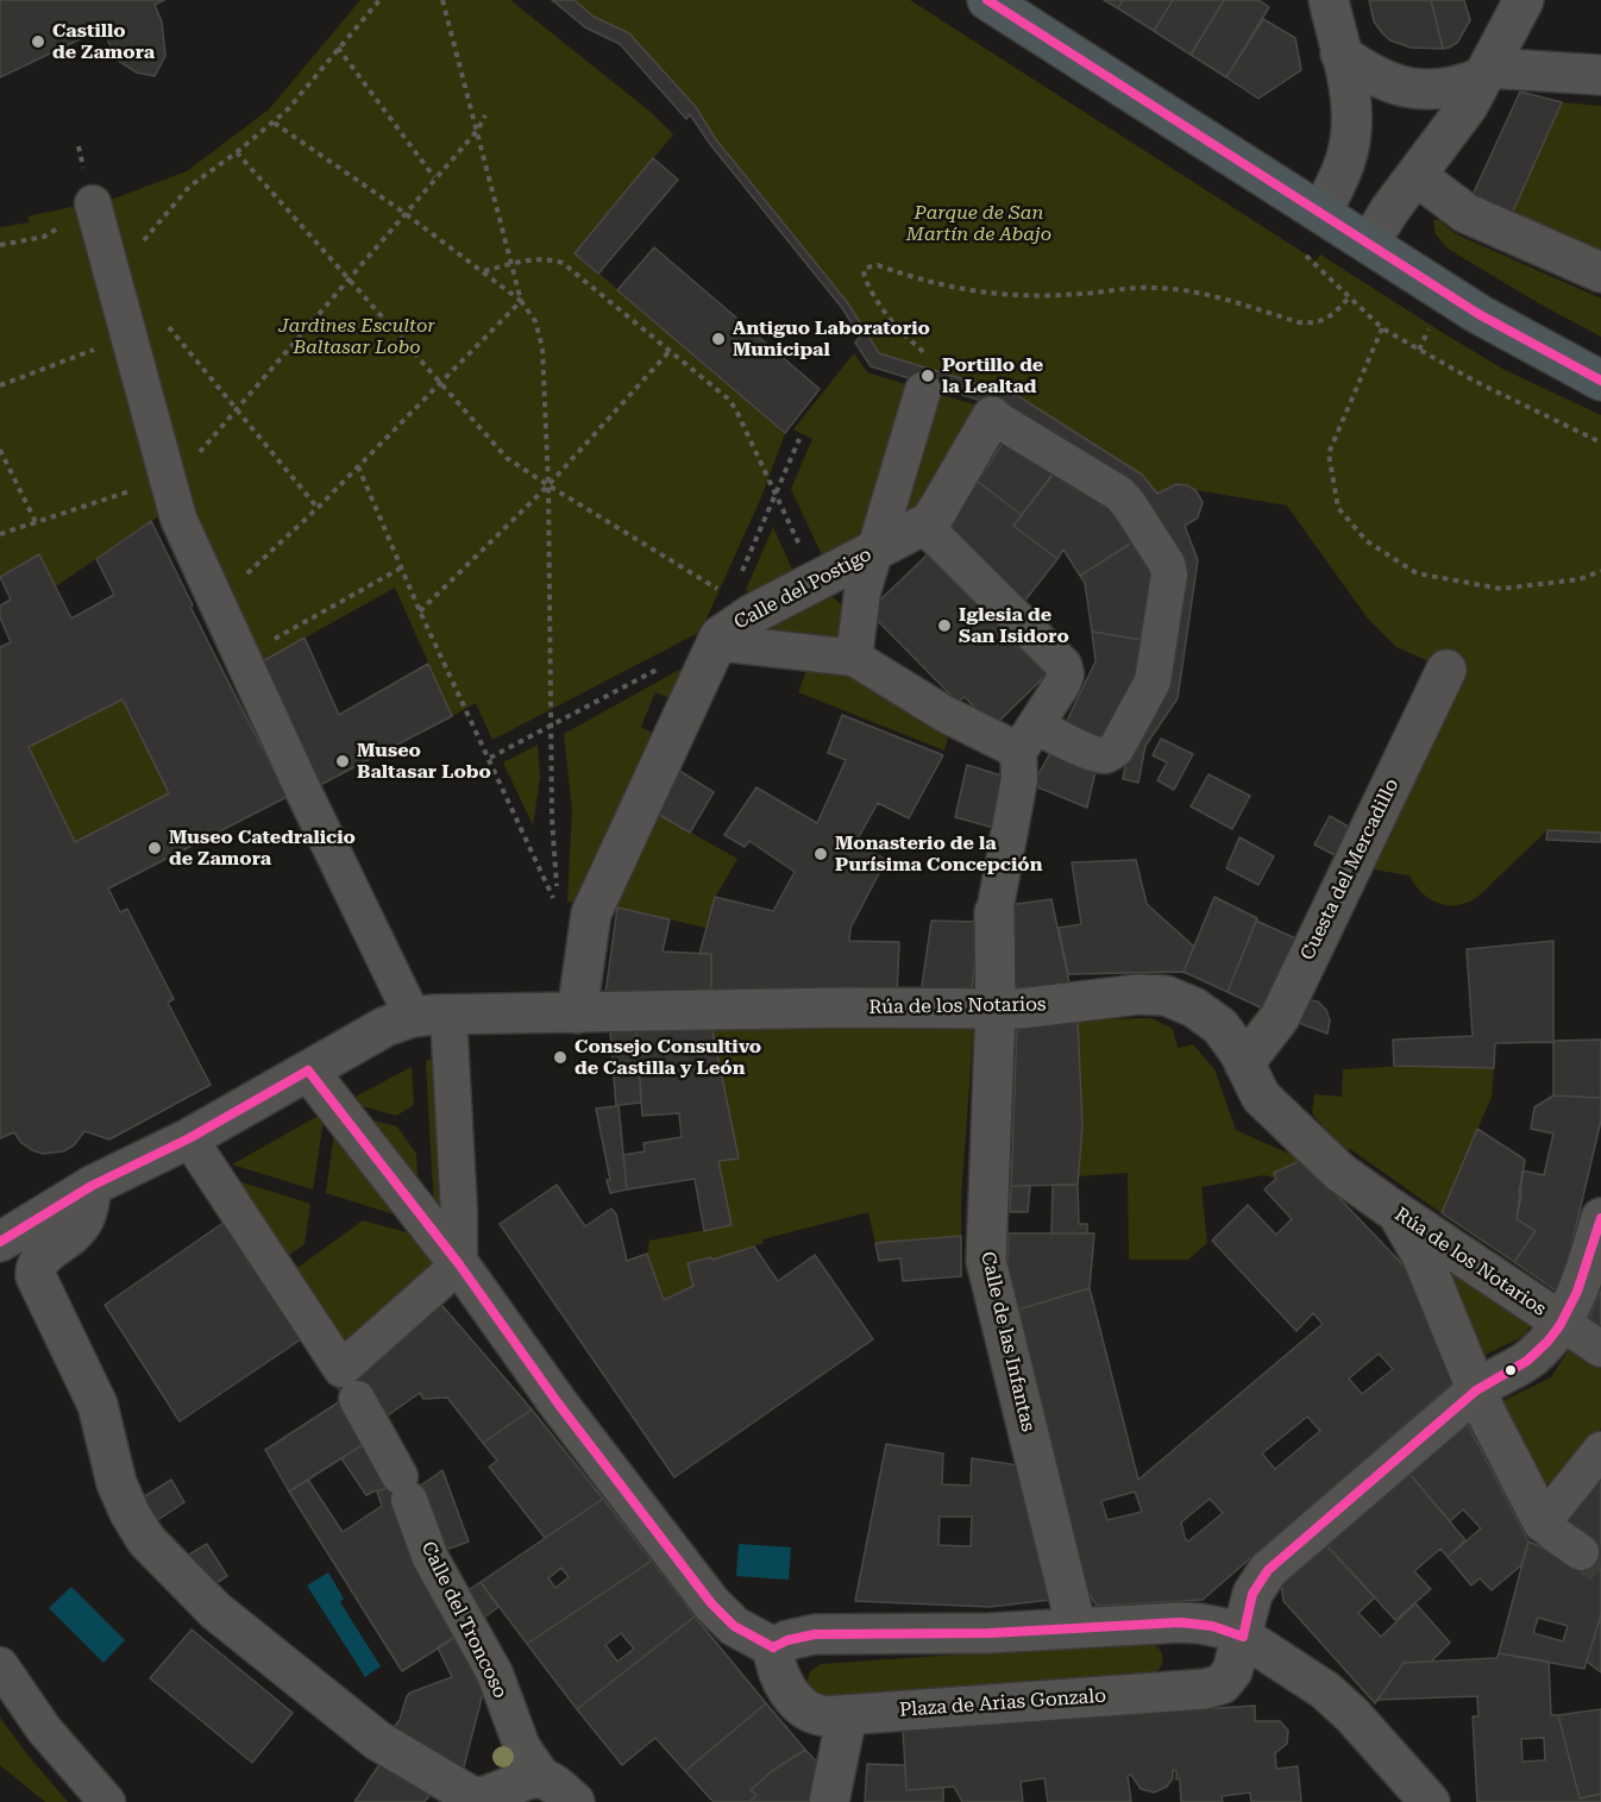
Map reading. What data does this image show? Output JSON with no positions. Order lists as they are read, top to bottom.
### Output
{
  "streets": {
    "street": [
      "Calle del Postigo",
      "Cuesta del Mercadillo",
      "Rúa de los Notarios",
      "Calle de las Infantas",
      "Calle del Troncoso",
      "Plaza de Arias Gonzalo"
    ]
  },
  "crossings": [
    ["Calle del Postigo", "Rúa de los Notarios"],
    ["Cuesta del Mercadillo", "Rúa de los Notarios"],
    ["Rúa de los Notarios", "Calle de las Infantas"]
  ],
  "parks": ["Parque de San Martín de Abajo", "Jardines Escultor Baltasar Lobo"],
  "places": [
    "Castillo de Zamora",
    "Antiguo Laboratorio Municipal",
    "Portillo de la Lealtad",
    "Iglesia de San Isidoro",
    "Museo Baltasar Lobo",
    "Museo Catedralicio de Zamora",
    "Monasterio de la Purísima Concepción",
    "Consejo Consultivo de Castilla y León"
  ]
}
